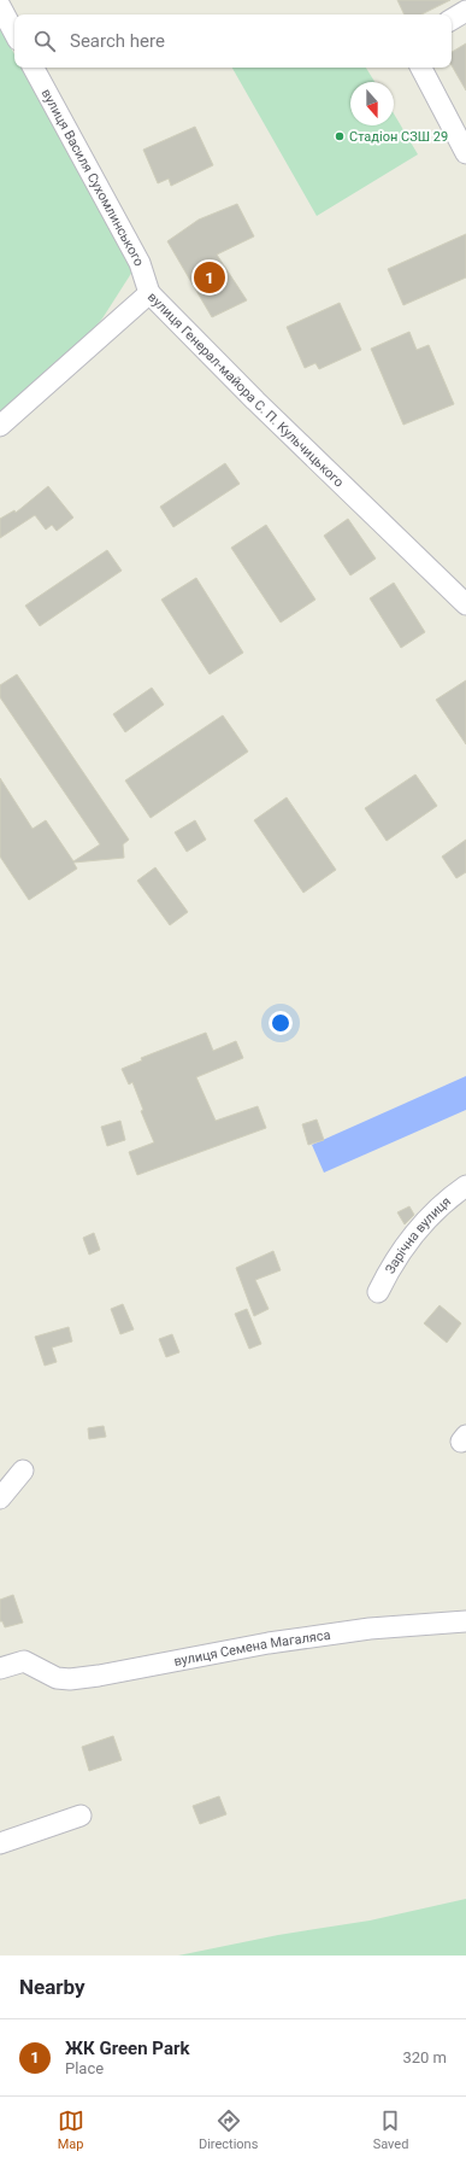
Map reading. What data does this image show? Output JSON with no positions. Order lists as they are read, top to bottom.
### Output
{
  "streets": {
    "street": [
      "вулиця Василя Сухомлинського",
      "вулиця Генерал-майора С. П. Кульчицького",
      "Зарічна вулиця",
      "вулиця Семена Магаляса"
    ]
  },
  "crossings": [
    ["вулиця Василя Сухомлинського", "вулиця Генерал-майора С. П. Кульчицького"]
  ],
  "places": ["Стадіон СЗШ 29"],
  "north": "bottom",
  "page": {
    "search": "Search here",
    "pins": "1",
    "heading": "Nearby",
    "list": [
      {
        "mark": "1",
        "name": "ЖК Green Park",
        "note": "Place",
        "value": "320 m"
      }
    ],
    "nav": ["Map", "Directions", "Saved"]
  }
}
